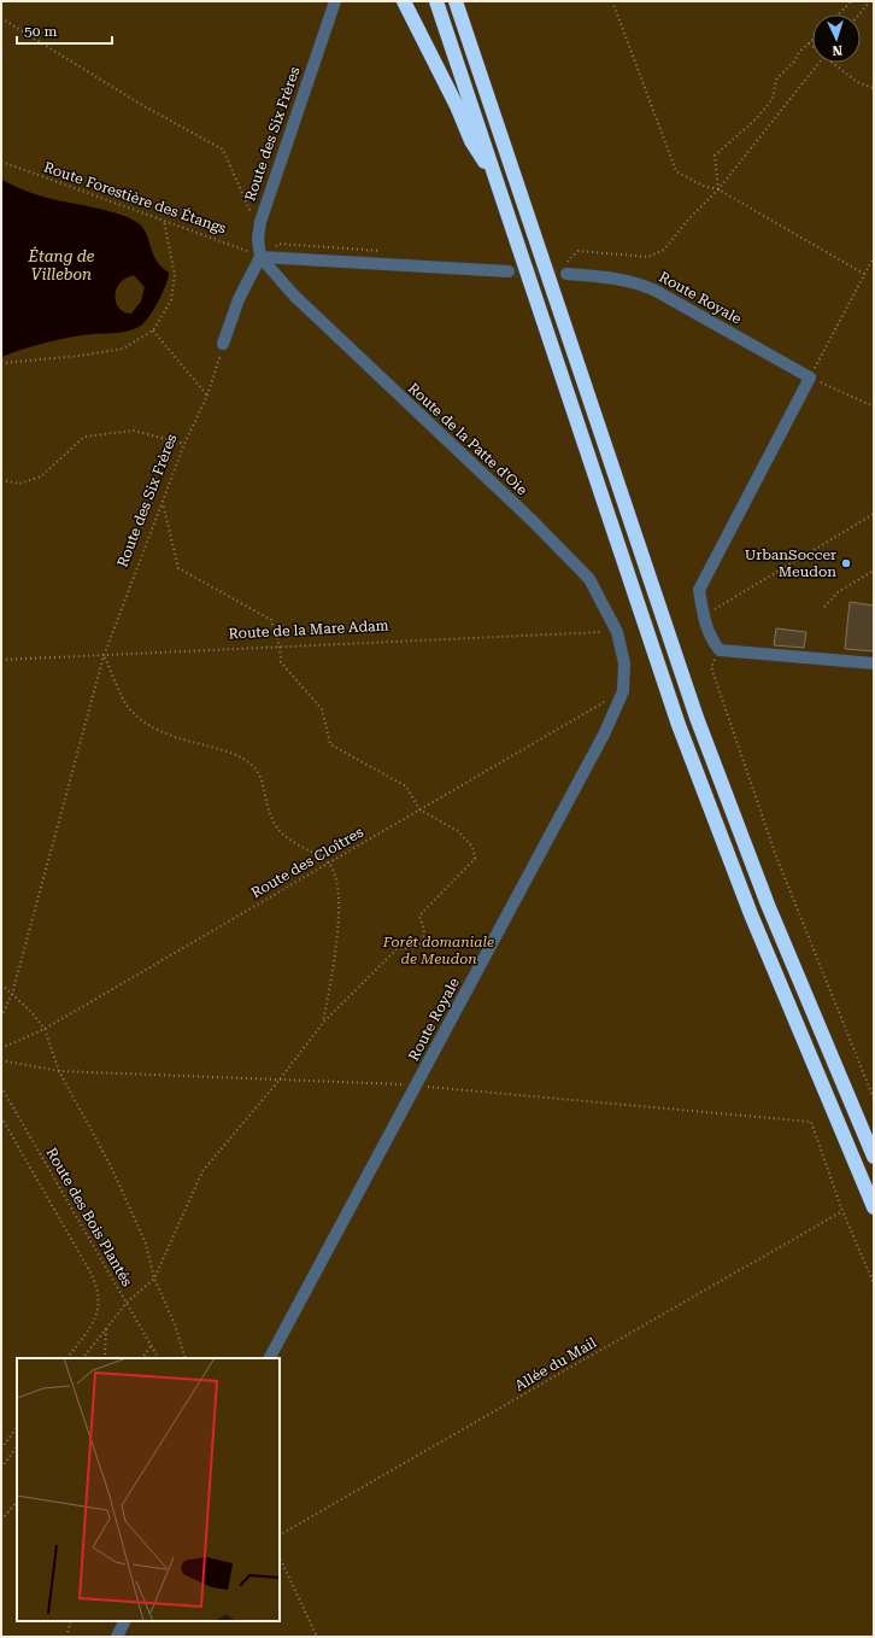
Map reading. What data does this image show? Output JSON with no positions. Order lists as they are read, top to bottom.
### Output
{
  "streets": {
    "street": ["Route des Six Frères", "Route Royale", "Route de la Patte d'Oie"],
    "path": [
      "Route Forestière des Étangs",
      "Route de la Mare Adam",
      "Route des Cloîtres",
      "Route des Bois Plantés",
      "Allée du Mail"
    ]
  },
  "crossings": [
    ["Route des Six Frères", "Route Forestière des Étangs"],
    ["Route des Six Frères", "Route de la Patte d'Oie"],
    ["Route des Six Frères", "Route de la Mare Adam"],
    ["Route Forestière des Étangs", "Route de la Patte d'Oie"],
    ["Route Royale", "Route de la Patte d'Oie"],
    ["Route Royale", "Route des Cloîtres"],
    ["Route de la Patte d'Oie", "Route de la Mare Adam"]
  ],
  "water": ["Étang de Villebon"],
  "parks": ["Forêt domaniale de Meudon"],
  "places": ["UrbanSoccer Meudon"],
  "scale_bar": "50 m",
  "north": "bottom"
}
